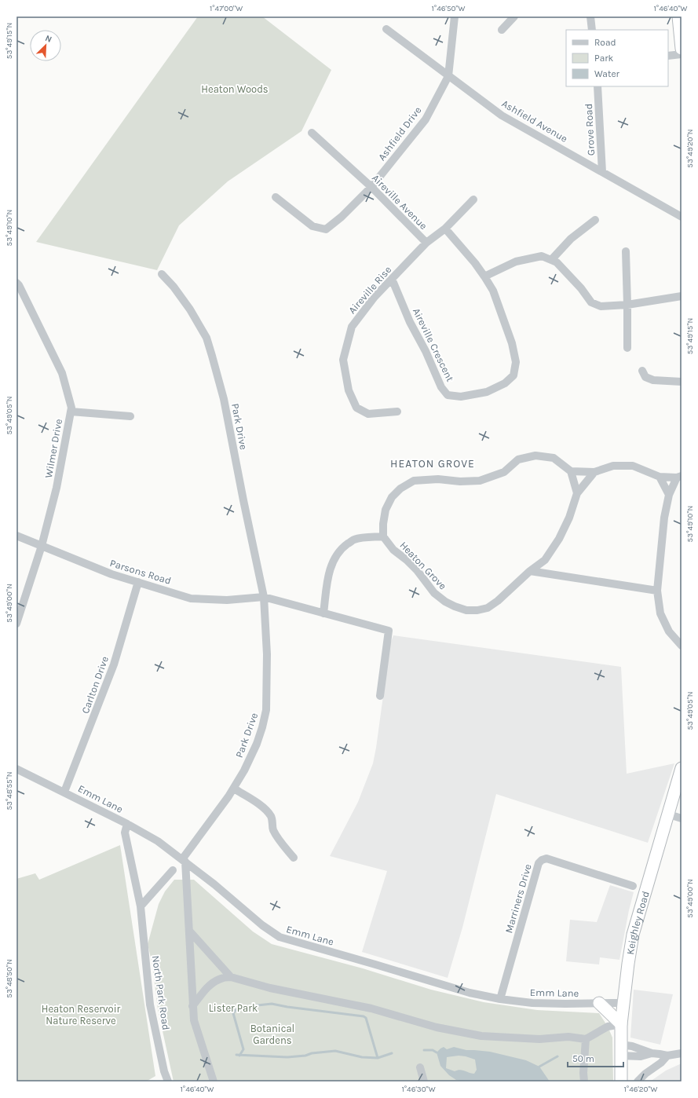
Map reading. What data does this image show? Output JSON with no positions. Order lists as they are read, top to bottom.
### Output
{
  "streets": {
    "highway": ["Keighley Road"],
    "street": [
      "Ashfield Avenue",
      "Grove Road",
      "Ashfield Drive",
      "Aireville Avenue",
      "Aireville Rise",
      "Aireville Crescent",
      "Park Drive",
      "Wilmer Drive",
      "Heaton Grove",
      "Parsons Road",
      "Carlton Drive",
      "Emm Lane",
      "Marriners Drive",
      "North Park Road"
    ]
  },
  "crossings": [
    ["Ashfield Avenue", "Grove Road"],
    ["Ashfield Avenue", "Ashfield Drive"],
    ["Ashfield Drive", "Aireville Avenue"],
    ["Aireville Avenue", "Aireville Rise"],
    ["Aireville Rise", "Aireville Crescent"],
    ["Park Drive", "Parsons Road"],
    ["Park Drive", "Emm Lane"],
    ["Wilmer Drive", "Parsons Road"],
    ["Parsons Road", "Carlton Drive"],
    ["Carlton Drive", "Emm Lane"],
    ["Emm Lane", "Marriners Drive"],
    ["Emm Lane", "Keighley Road"]
  ],
  "districts": ["HEATON GROVE"],
  "parks": [
    "Heaton Woods",
    "Lister Park",
    "Heaton Reservoir Nature Reserve",
    "Botanical Gardens"
  ],
  "legend": ["Road", "Park", "Water"],
  "scale_bar": "50 m",
  "north": "top right",
  "coordinates": [
    "1°47'00\"W",
    "1°46'50\"W",
    "1°46'40\"W",
    "53°49'15\"N",
    "53°49'20\"N",
    "53°49'10\"N",
    "53°49'05\"N",
    "53°49'00\"N",
    "53°48'55\"N",
    "53°48'50\"N",
    "1°46'30\"W",
    "1°46'20\"W"
  ]
}
